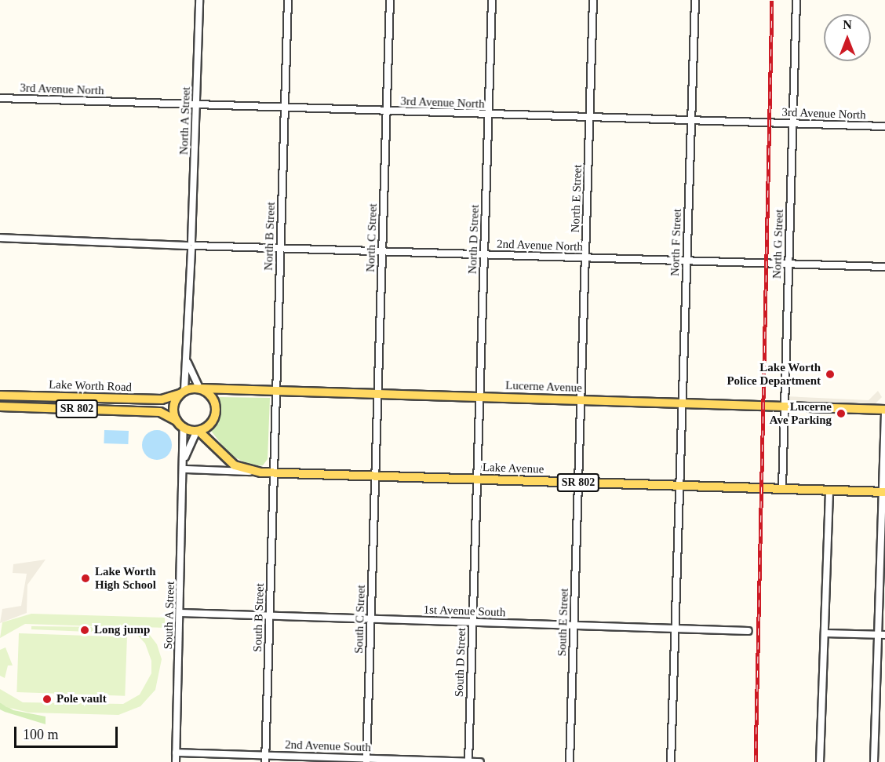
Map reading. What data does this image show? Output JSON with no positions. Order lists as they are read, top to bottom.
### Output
{
  "streets": {
    "main road": [
      "Lake Worth Road",
      "Lucerne Avenue",
      "SR 802",
      "Lake Avenue"
    ],
    "street": [
      "3rd Avenue North",
      "North A Street",
      "North E Street",
      "North B Street",
      "North C Street",
      "North D Street",
      "North F Street",
      "North G Street",
      "2nd Avenue North",
      "1st Avenue South",
      "South A Street",
      "South B Street",
      "South C Street",
      "South E Street",
      "South D Street",
      "2nd Avenue South"
    ]
  },
  "crossings": [
    ["3rd Avenue North", "North A Street"],
    ["3rd Avenue North", "North E Street"],
    ["3rd Avenue North", "North B Street"],
    ["3rd Avenue North", "North C Street"],
    ["3rd Avenue North", "North D Street"],
    ["3rd Avenue North", "North F Street"],
    ["3rd Avenue North", "North G Street"],
    ["North A Street", "2nd Avenue North"],
    ["North A Street", "Lake Worth Road"],
    ["North A Street", "Lucerne Avenue"],
    ["North A Street", "SR 802"],
    ["North A Street", "Lake Avenue"],
    ["North E Street", "2nd Avenue North"],
    ["North E Street", "Lucerne Avenue"],
    ["North E Street", "Lake Avenue"],
    ["North E Street", "South E Street"],
    ["North B Street", "2nd Avenue North"],
    ["North B Street", "Lucerne Avenue"],
    ["North B Street", "Lake Avenue"],
    ["North B Street", "South B Street"],
    ["North C Street", "2nd Avenue North"],
    ["North C Street", "Lucerne Avenue"],
    ["North C Street", "Lake Avenue"],
    ["North C Street", "South C Street"],
    ["North D Street", "2nd Avenue North"],
    ["North D Street", "Lucerne Avenue"],
    ["North D Street", "Lake Avenue"],
    ["North D Street", "South D Street"],
    ["North F Street", "2nd Avenue North"],
    ["North F Street", "Lucerne Avenue"],
    ["North F Street", "Lake Avenue"],
    ["North F Street", "1st Avenue South"],
    ["North G Street", "2nd Avenue North"],
    ["North G Street", "Lucerne Avenue"],
    ["North G Street", "Lake Avenue"],
    ["Lake Worth Road", "Lucerne Avenue"],
    ["Lake Worth Road", "SR 802"],
    ["Lake Worth Road", "Lake Avenue"],
    ["Lucerne Avenue", "SR 802"],
    ["Lucerne Avenue", "Lake Avenue"],
    ["SR 802", "Lake Avenue"],
    ["Lake Avenue", "South A Street"],
    ["Lake Avenue", "South B Street"],
    ["Lake Avenue", "South C Street"],
    ["Lake Avenue", "South E Street"],
    ["Lake Avenue", "South D Street"],
    ["1st Avenue South", "South A Street"],
    ["1st Avenue South", "South B Street"],
    ["1st Avenue South", "South C Street"],
    ["1st Avenue South", "South E Street"],
    ["1st Avenue South", "South D Street"],
    ["South A Street", "2nd Avenue South"],
    ["South B Street", "2nd Avenue South"],
    ["South C Street", "2nd Avenue South"],
    ["South D Street", "2nd Avenue South"]
  ],
  "places": [
    "Lake Worth Police Department",
    "Lucerne Ave Parking",
    "Lake Worth High School",
    "Long jump",
    "Pole vault"
  ],
  "scale_bar": "100 m",
  "north": "top"
}
